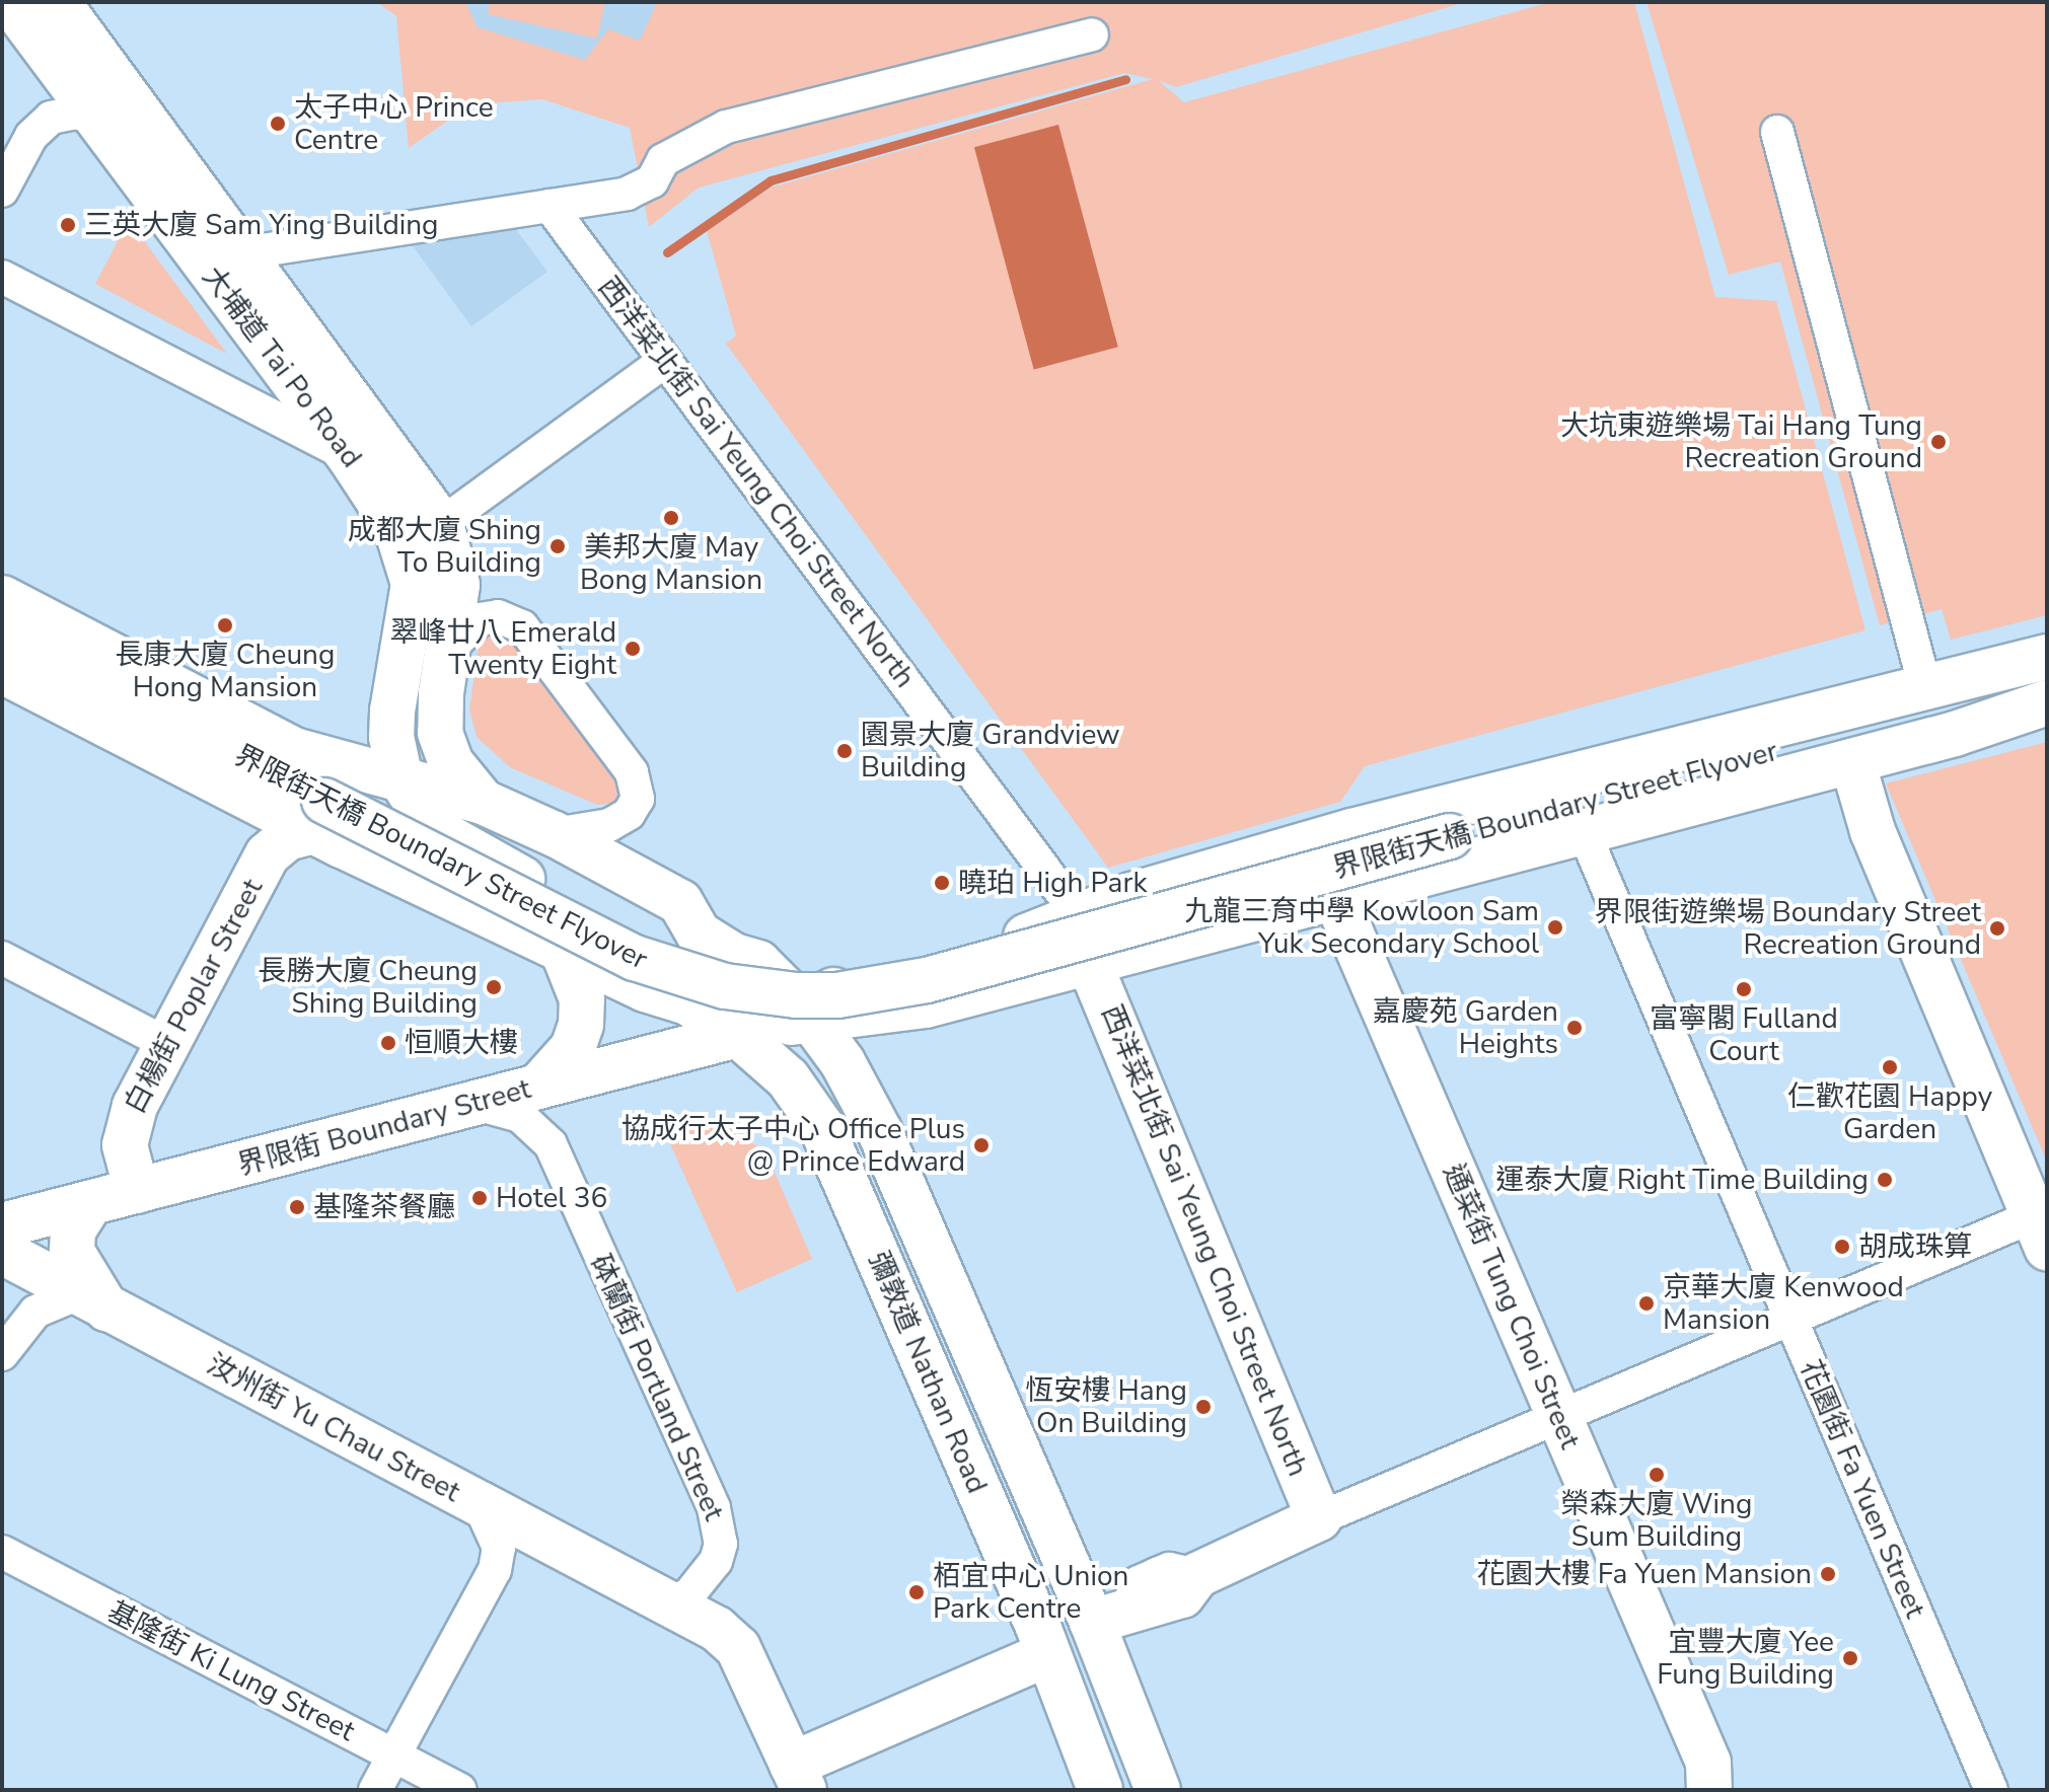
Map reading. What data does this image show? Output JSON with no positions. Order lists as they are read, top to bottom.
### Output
{
  "streets": {
    "main road": [
      "大埔道 Tai Po Road",
      "西洋菜北街 Sai Yeung Choi Street North",
      "界限街天橋 Boundary Street Flyover",
      "白楊街 Poplar Street",
      "界限街 Boundary Street",
      "通菜街 Tung Choi Street",
      "彌敦道 Nathan Road",
      "汝州街 Yu Chau Street"
    ],
    "street": ["砵蘭街 Portland Street", "花園街 Fa Yuen Street", "基隆街 Ki Lung Street"]
  },
  "crossings": [
    ["西洋菜北街 Sai Yeung Choi Street North", "界限街 Boundary Street"],
    ["界限街天橋 Boundary Street Flyover", "界限街 Boundary Street"],
    ["白楊街 Poplar Street", "界限街 Boundary Street"],
    ["界限街 Boundary Street", "通菜街 Tung Choi Street"],
    ["界限街 Boundary Street", "彌敦道 Nathan Road"],
    ["界限街 Boundary Street", "砵蘭街 Portland Street"],
    ["界限街 Boundary Street", "花園街 Fa Yuen Street"],
    ["砵蘭街 Portland Street", "汝州街 Yu Chau Street"]
  ],
  "places": [
    "太子中心 Prince Centre",
    "三英大廈 Sam Ying Building",
    "大坑東遊樂場 Tai Hang Tung Recreation Ground",
    "美邦大廈 May Bong Mansion",
    "成都大廈 Shing To Building",
    "長康大廈 Cheung Hong Mansion",
    "翠峰廿八 Emerald Twenty Eight",
    "園景大廈 Grandview Building",
    "曉珀 High Park",
    "九龍三育中學 Kowloon Sam Yuk Secondary School",
    "界限街遊樂場 Boundary Street Recreation Ground",
    "長勝大廈 Cheung Shing Building",
    "富寧閣 Fulland Court",
    "嘉慶苑 Garden Heights",
    "恒順大樓",
    "仁歡花園 Happy Garden",
    "協成行太子中心 Office Plus @ Prince Edward",
    "運泰大廈 Right Time Building",
    "Hotel 36",
    "基隆茶餐廳",
    "胡成珠算",
    "京華大廈 Kenwood Mansion",
    "恆安樓 Hang On Building",
    "榮森大廈 Wing Sum Building",
    "花園大樓 Fa Yuen Mansion",
    "栢宜中心 Union Park Centre",
    "宜豐大廈 Yee Fung Building"
  ]
}
